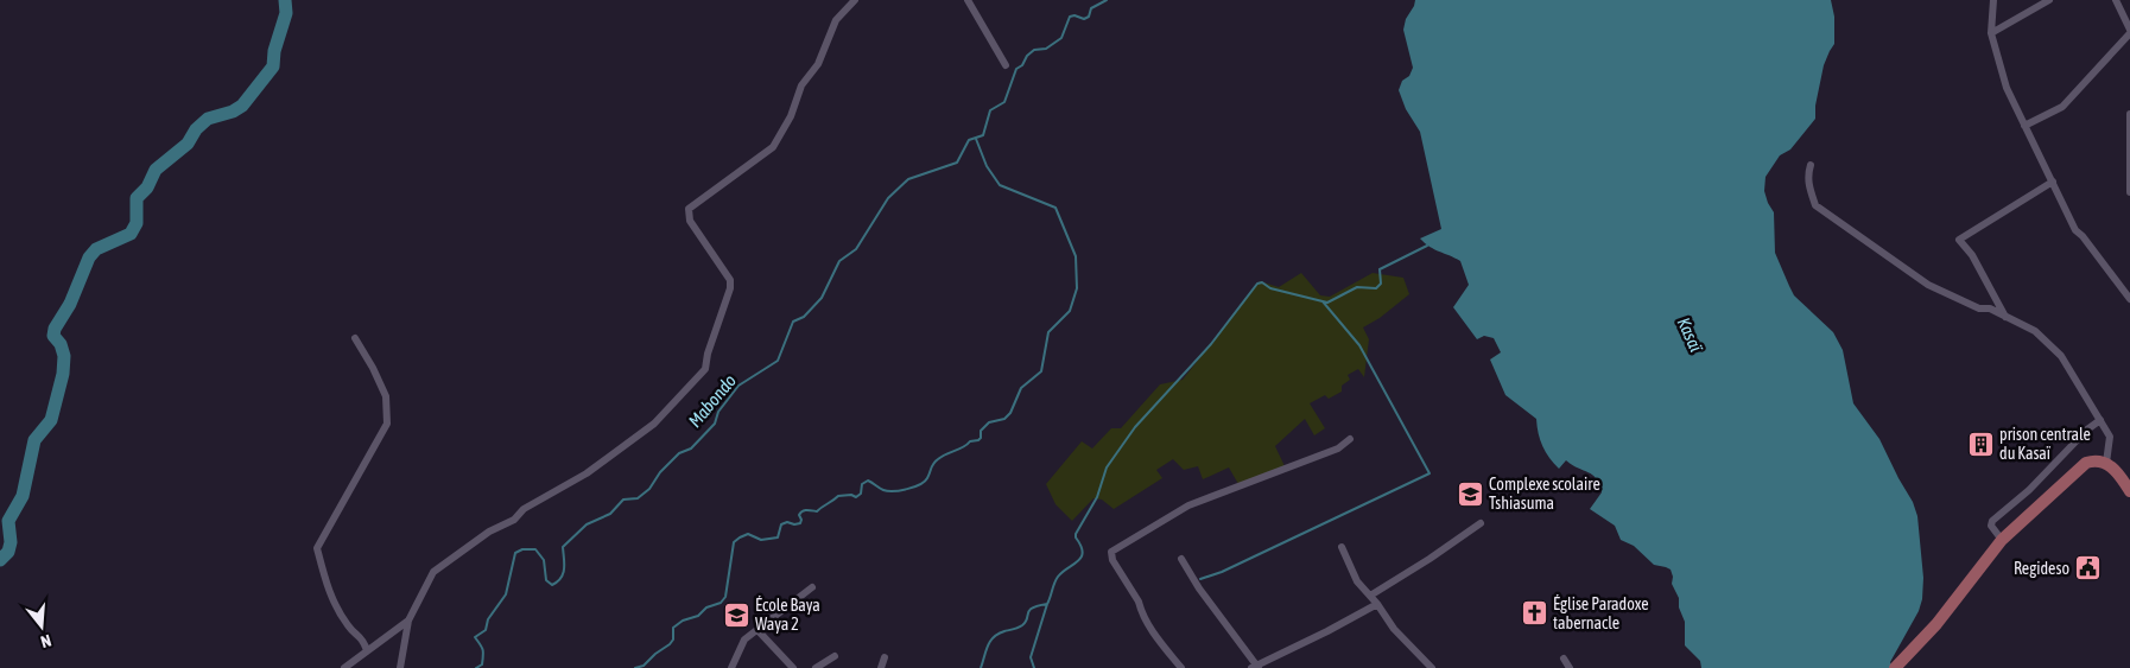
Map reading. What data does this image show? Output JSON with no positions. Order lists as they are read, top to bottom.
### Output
{
  "water": ["Kasaï", "Mabondo"],
  "places": {
    "building": ["prison centrale du Kasaï"],
    "school or university": ["Complexe scolaire Tshiasuma", "École Baya Waya 2"],
    "public building": ["Regideso"],
    "church": ["Église Paradoxe tabernacle"]
  },
  "north": "bottom"
}
